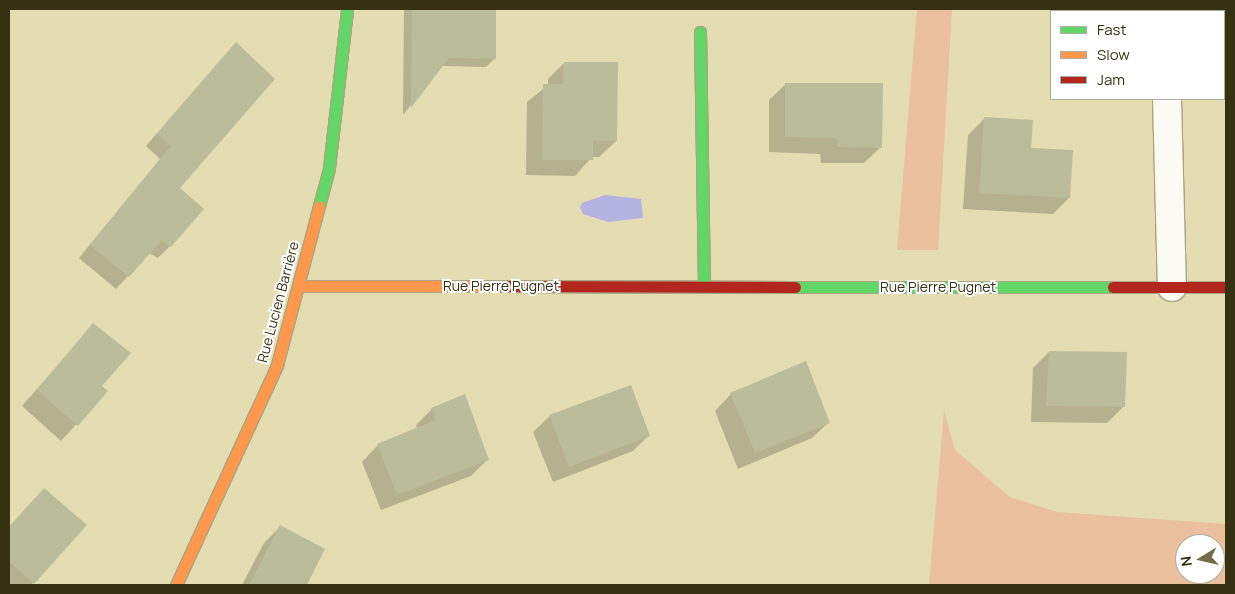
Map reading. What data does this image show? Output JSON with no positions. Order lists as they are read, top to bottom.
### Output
{
  "streets": {
    "street": ["Rue Pierre Pugnet", "Rue Lucien Barrière"]
  },
  "crossings": [
    ["Rue Pierre Pugnet", "Rue Lucien Barrière"]
  ],
  "legend": ["Fast", "Slow", "Jam"],
  "north": "left"
}
